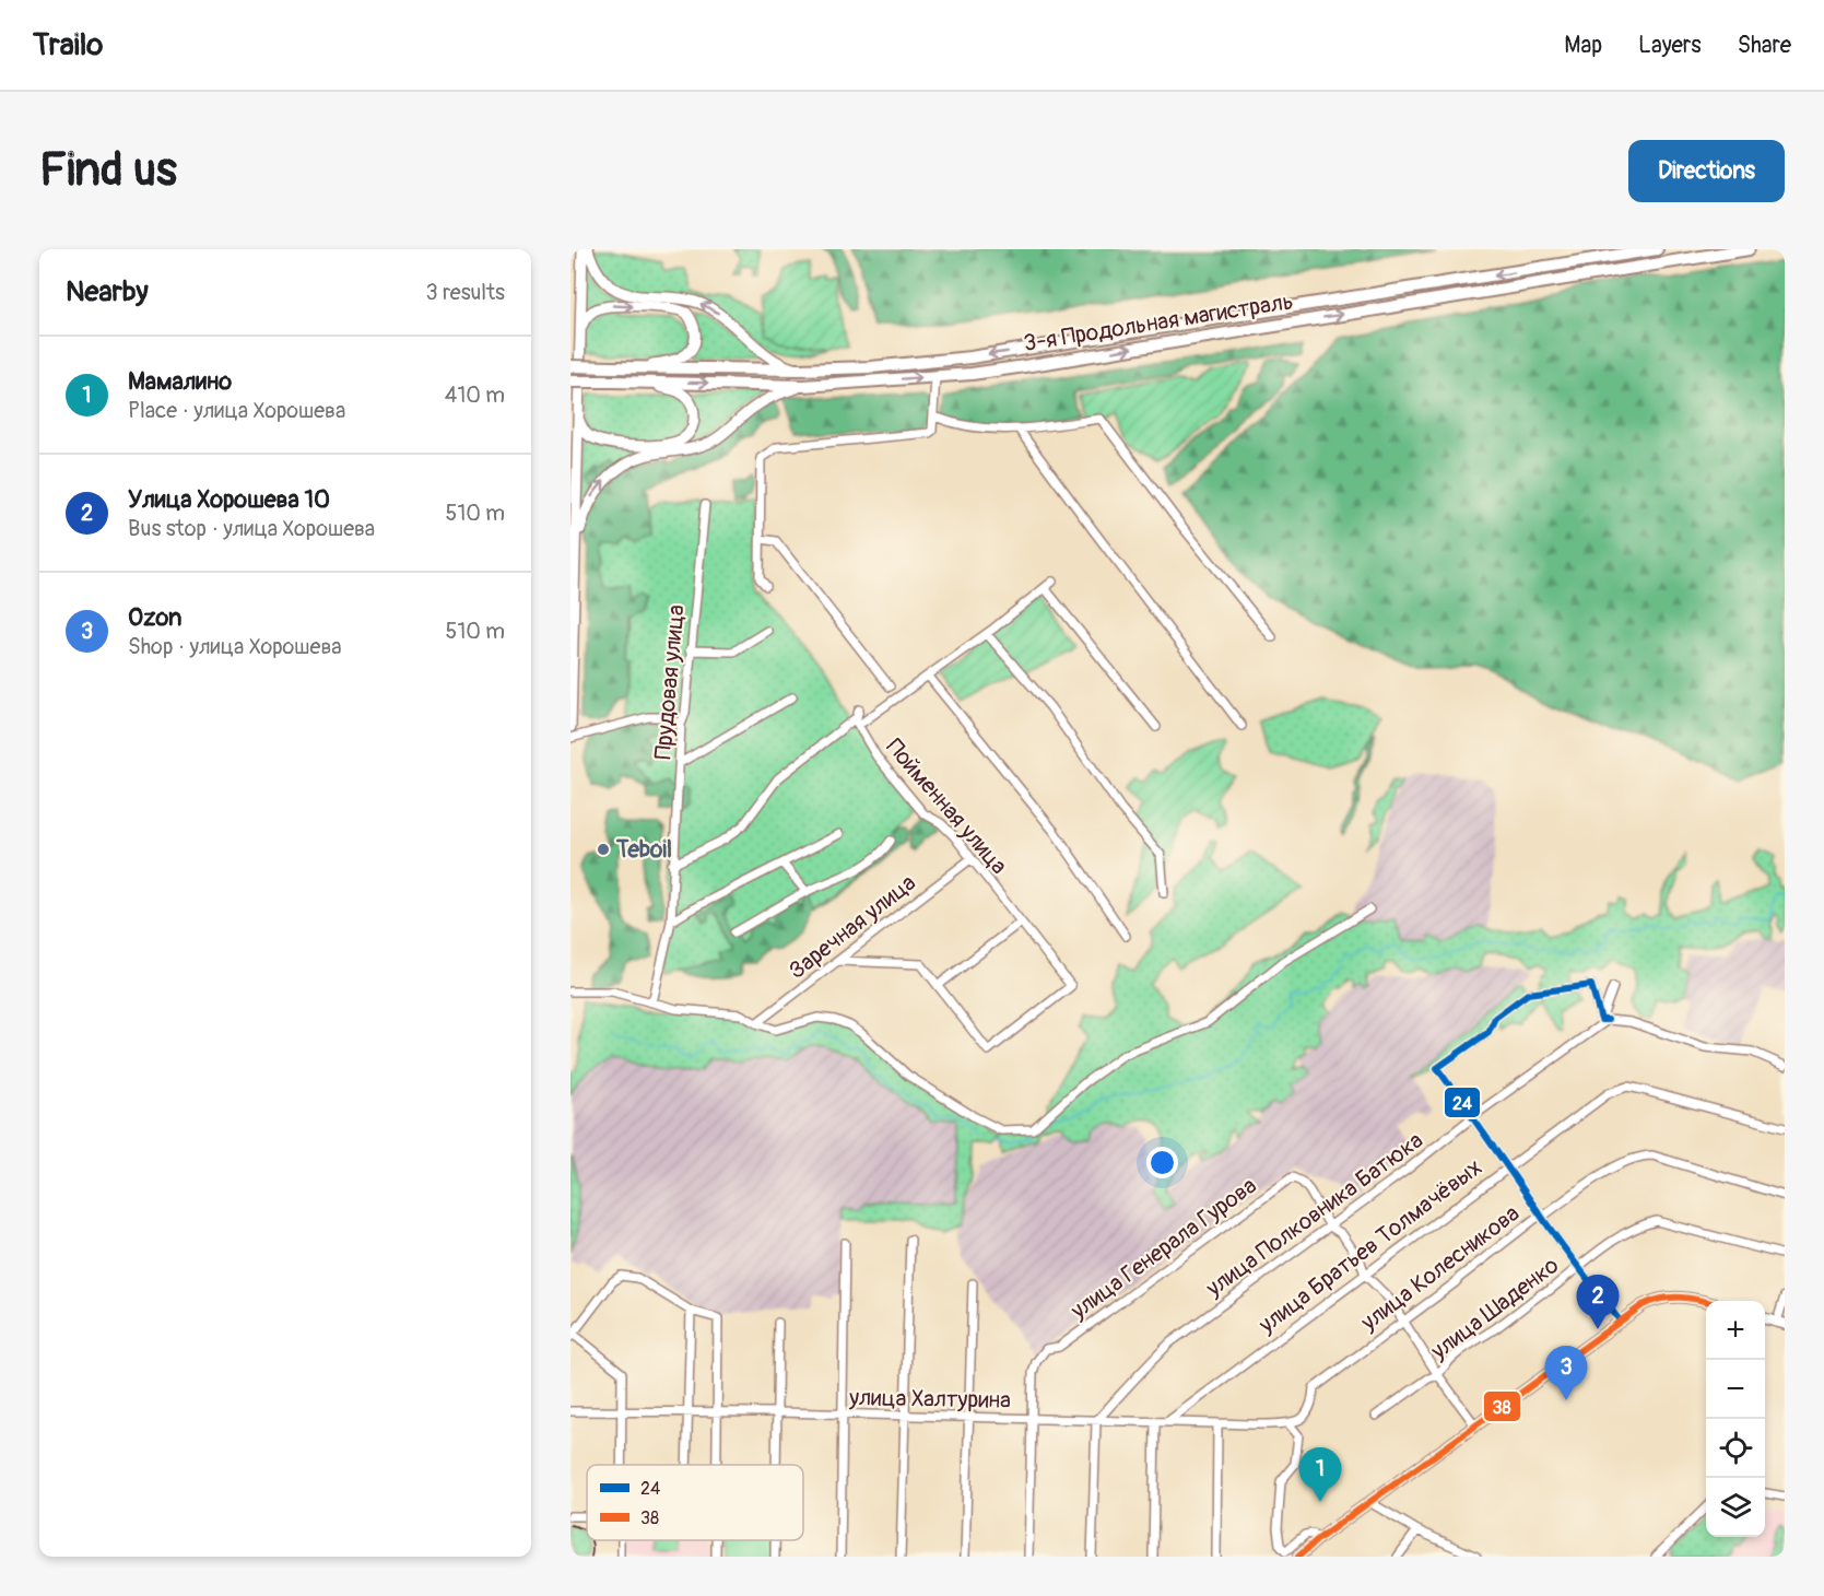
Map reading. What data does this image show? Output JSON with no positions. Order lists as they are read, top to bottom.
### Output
{
  "streets": {
    "highway": ["3-я Продольная магистраль"],
    "street": [
      "Прудовая улица",
      "Пойменная улица",
      "Заречная улица",
      "улица Полковника Батюка",
      "улица Братьев Толмачёвых",
      "улица Генерала Гурова",
      "улица Колесникова",
      "улица Шаденко",
      "улица Халтурина"
    ]
  },
  "crossings": [
    ["Пойменная улица", "Заречная улица"],
    ["улица Полковника Батюка", "улица Генерала Гурова"],
    ["улица Полковника Батюка", "улица Халтурина"],
    ["улица Братьев Толмачёвых", "улица Халтурина"],
    ["улица Генерала Гурова", "улица Халтурина"]
  ],
  "places": ["Teboil"],
  "lines": ["transit line 24", "transit line 38"],
  "legend": ["24", "38"],
  "page": {
    "header": "Trailo",
    "nav": ["Map", "Layers", "Share"],
    "buttons": "Directions",
    "title": "Find us",
    "heading": ["Nearby", "3 results"],
    "list": [
      {
        "mark": "1",
        "name": "Мамалино",
        "note": "Place · улица Хорошева",
        "value": "410 m"
      },
      {
        "mark": "2",
        "name": "Улица Хорошева 10",
        "note": "Bus stop · улица Хорошева",
        "value": "510 m"
      },
      {
        "mark": "3",
        "name": "Ozon",
        "note": "Shop · улица Хорошева",
        "value": "510 m"
      }
    ],
    "pins": ["2", "3", "1"],
    "map_buttons": ["+", "−"]
  }
}
